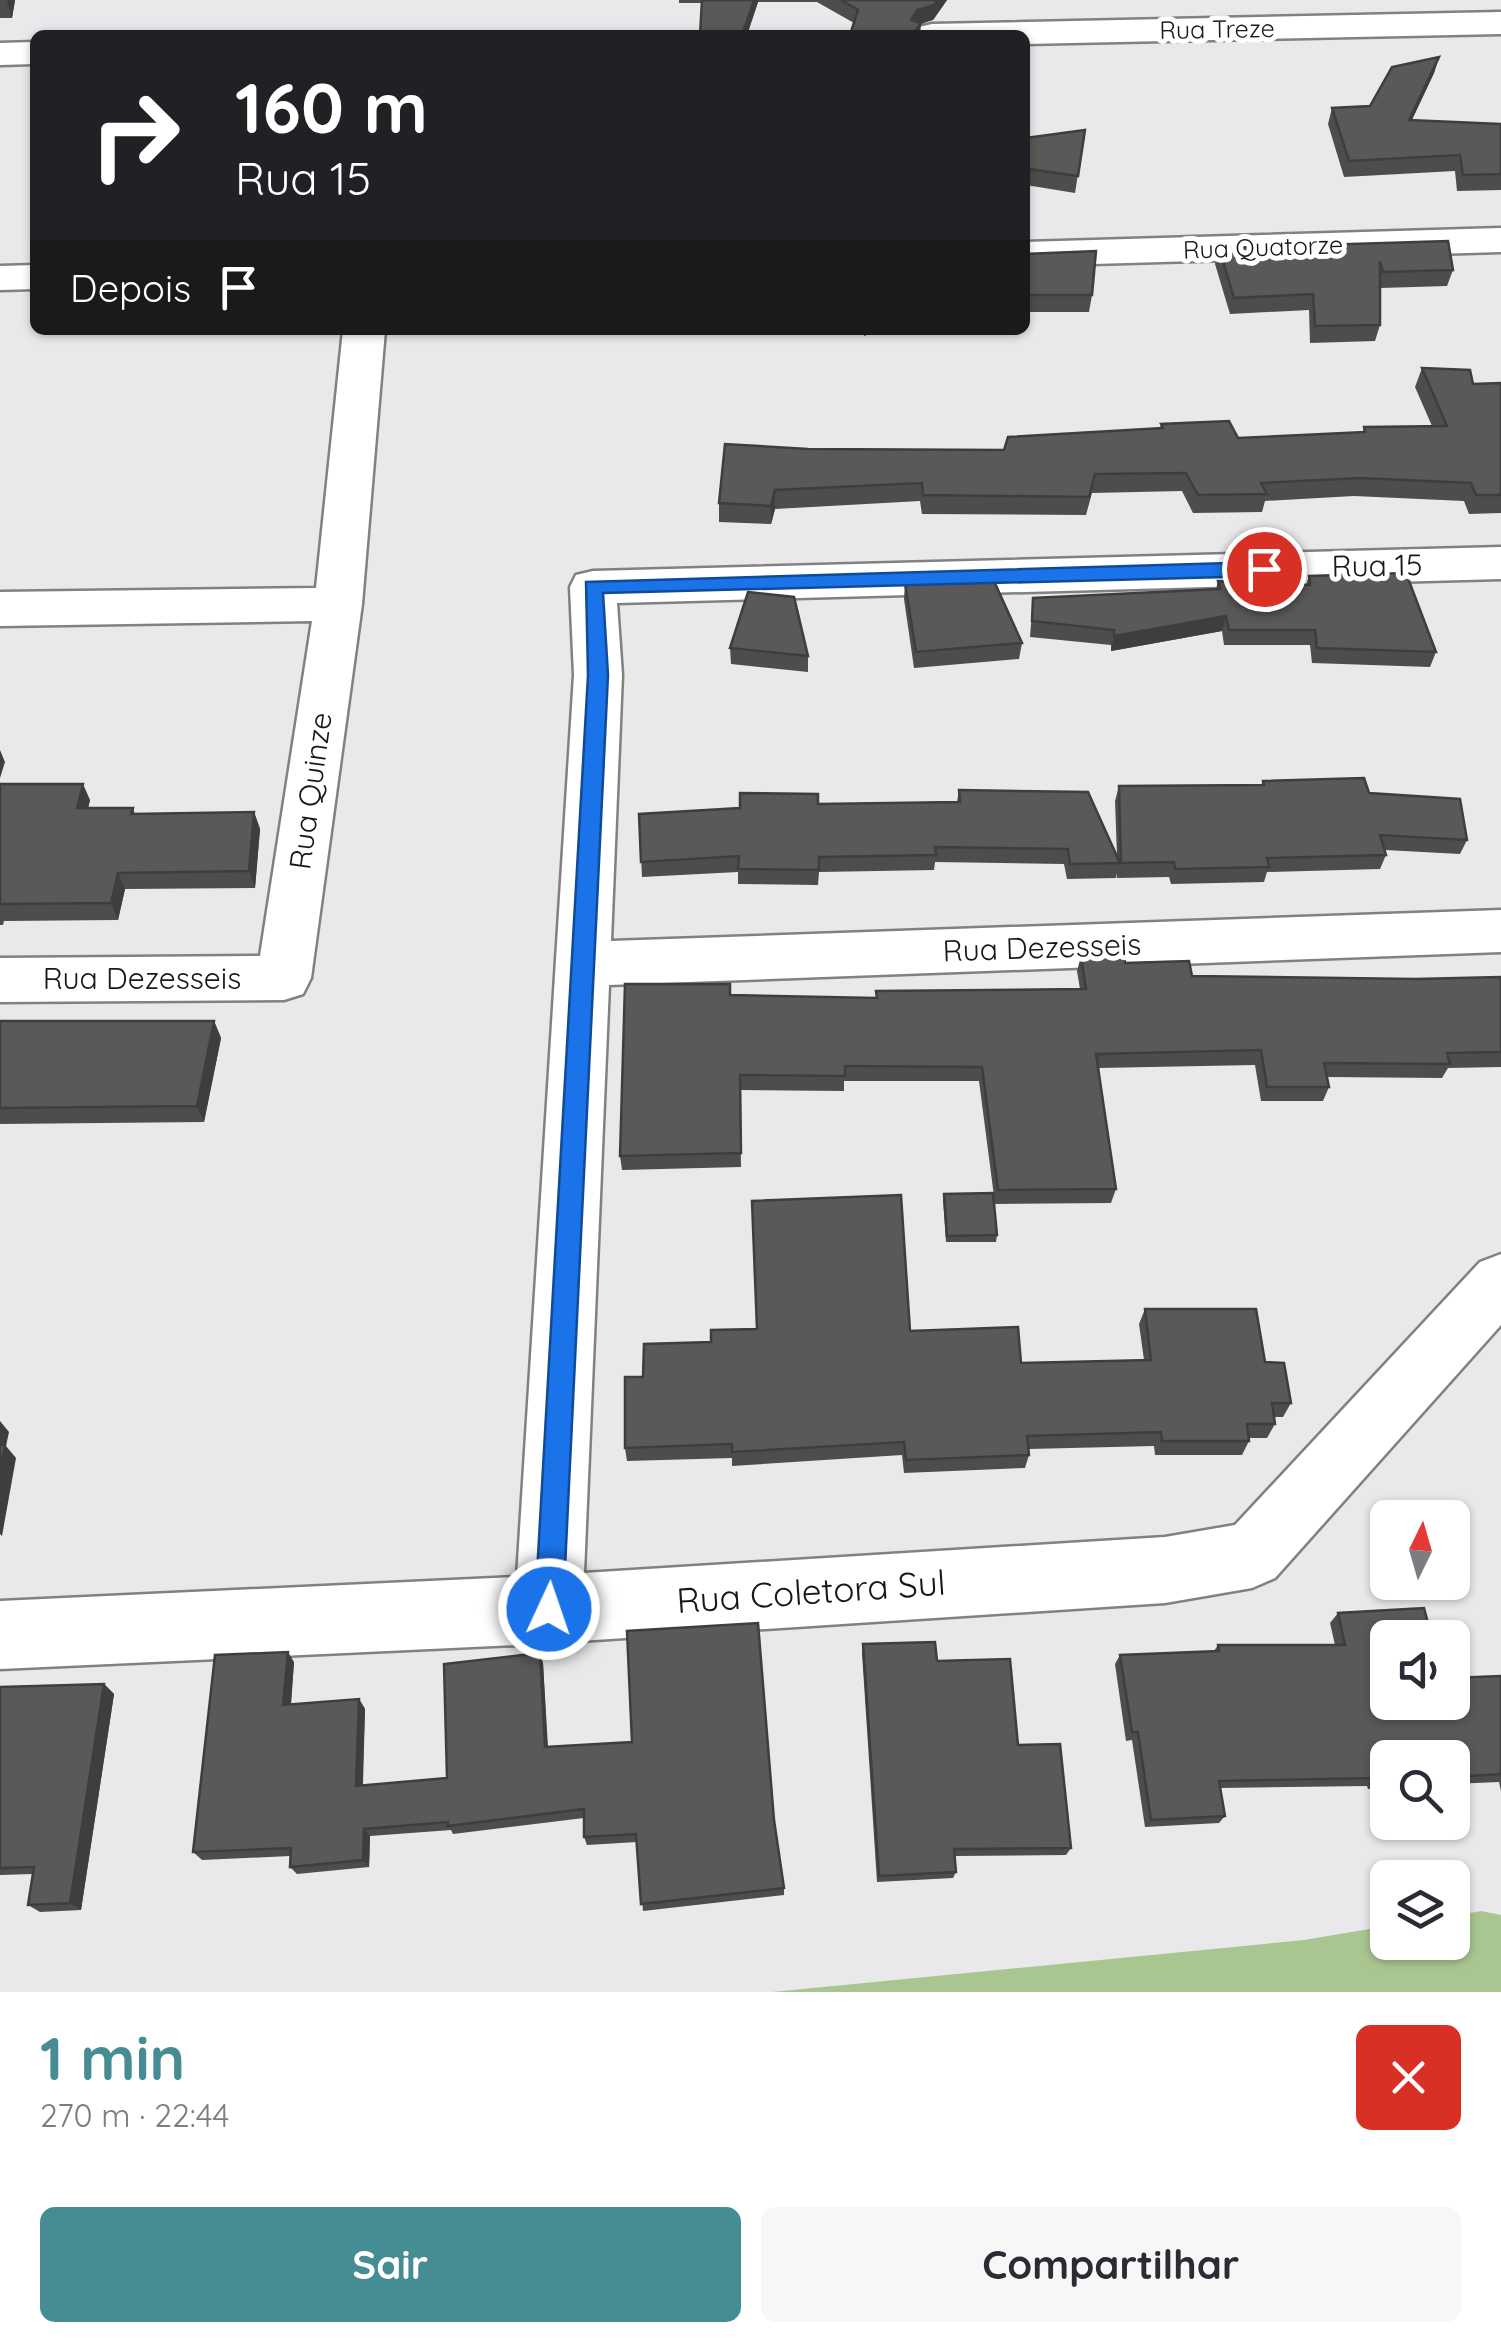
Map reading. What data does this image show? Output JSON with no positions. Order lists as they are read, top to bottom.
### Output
{
  "streets": {
    "street": [
      "Rua Treze",
      "Rua Quatorze",
      "Rua 15",
      "Rua Quinze",
      "Rua Dezesseis",
      "Rua Coletora Sul"
    ]
  },
  "crossings": [
    ["Rua 15", "Rua Dezesseis"],
    ["Rua Quinze", "Rua Dezesseis"]
  ],
  "north": "top",
  "page": {
    "turn": ["160 m", "Rua 15"],
    "then": "Depois",
    "heading": ["1 min", "270 m · 22:44"],
    "buttons": ["Sair", "Compartilhar"]
  }
}
